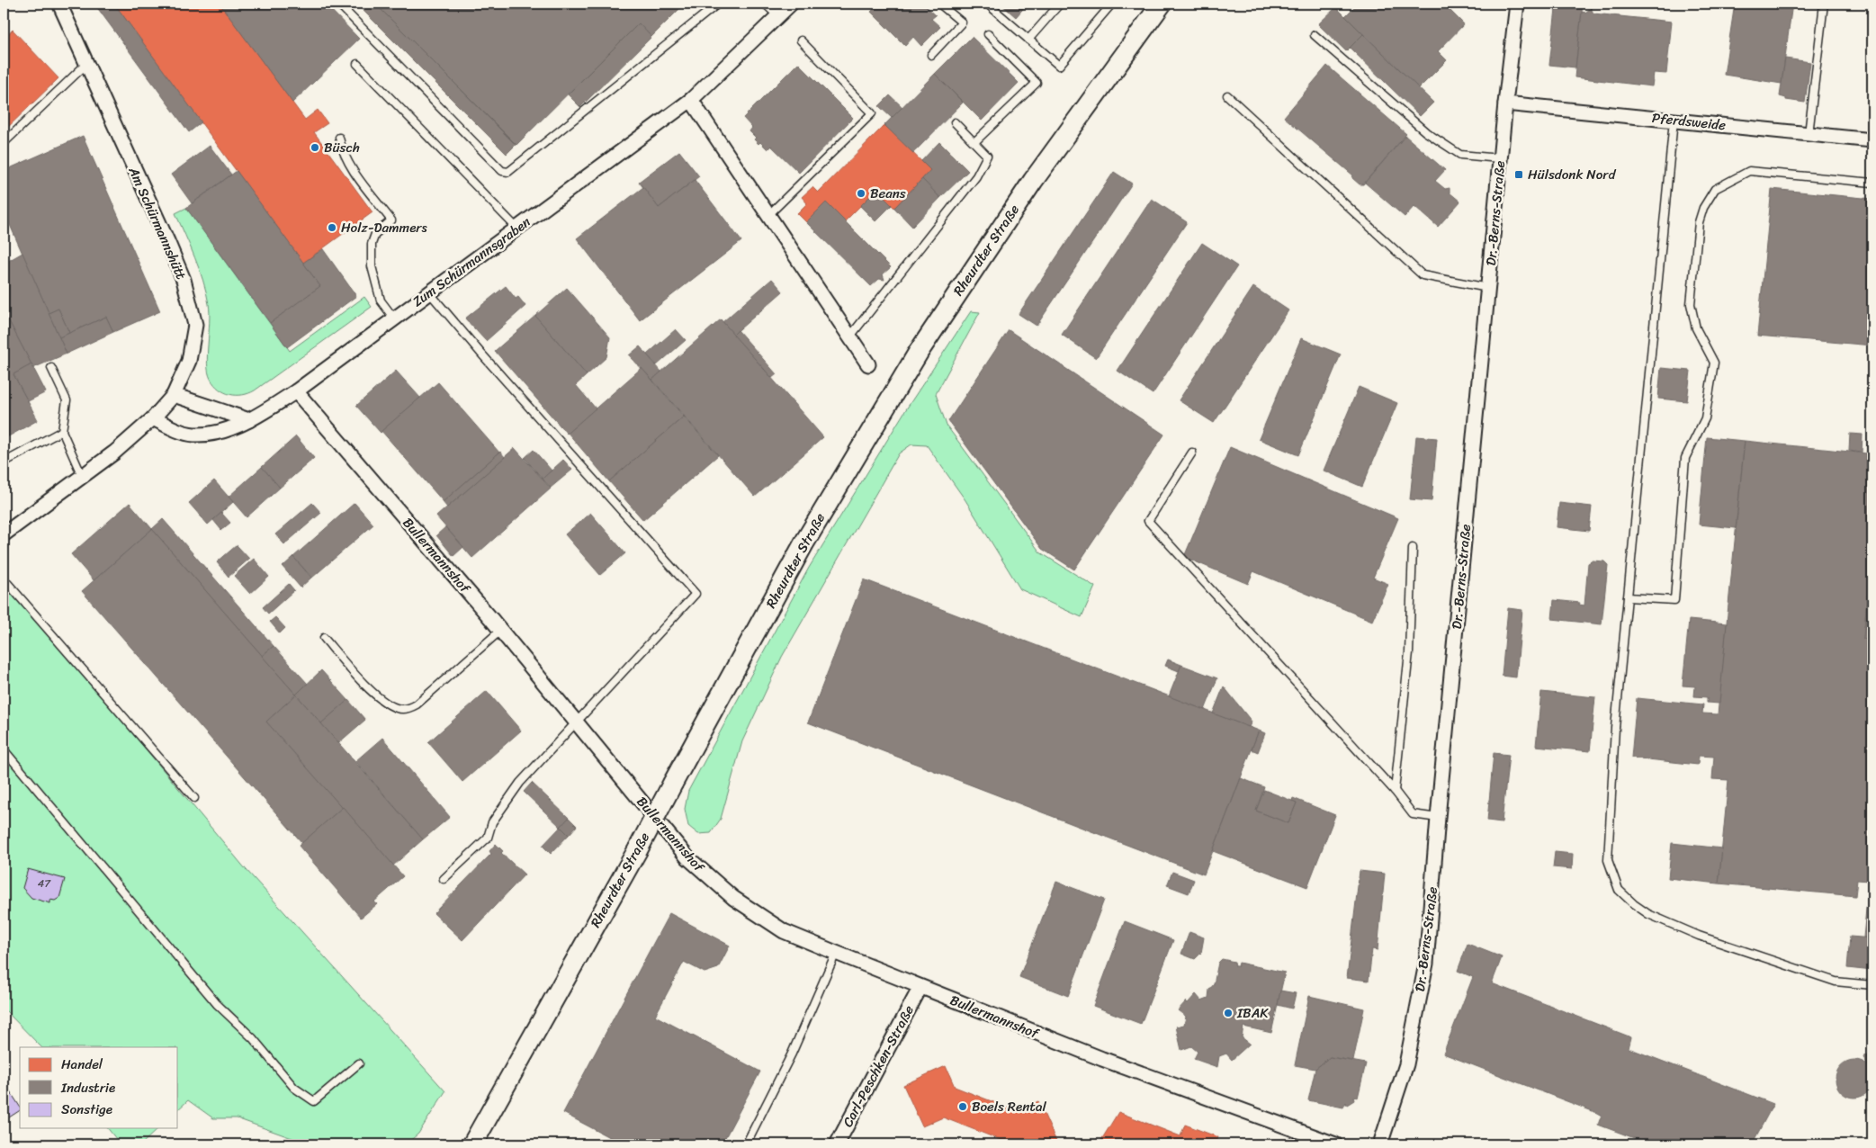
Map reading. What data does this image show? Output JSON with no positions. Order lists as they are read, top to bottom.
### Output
{
  "streets": {
    "main road": ["Rheurdter Straße"],
    "street": [
      "Pferdsweide",
      "Dr.-Berns-Straße",
      "Am Schürmannshütt",
      "Zum Schürmannsgraben",
      "Bullermannshof",
      "Carl-Peschken-Straße"
    ]
  },
  "crossings": [
    ["Pferdsweide", "Dr.-Berns-Straße"],
    ["Am Schürmannshütt", "Zum Schürmannsgraben"],
    ["Zum Schürmannsgraben", "Bullermannshof"],
    ["Bullermannshof", "Carl-Peschken-Straße"]
  ],
  "places": {
    "other": [
      "Büsch",
      "Beans",
      "Holz-Dammers",
      "IBAK",
      "Boels Rental"
    ],
    "transit": ["Hülsdonk Nord"]
  },
  "house_numbers": ["47"],
  "legend": ["Handel", "Industrie", "Sonstige"]
}
